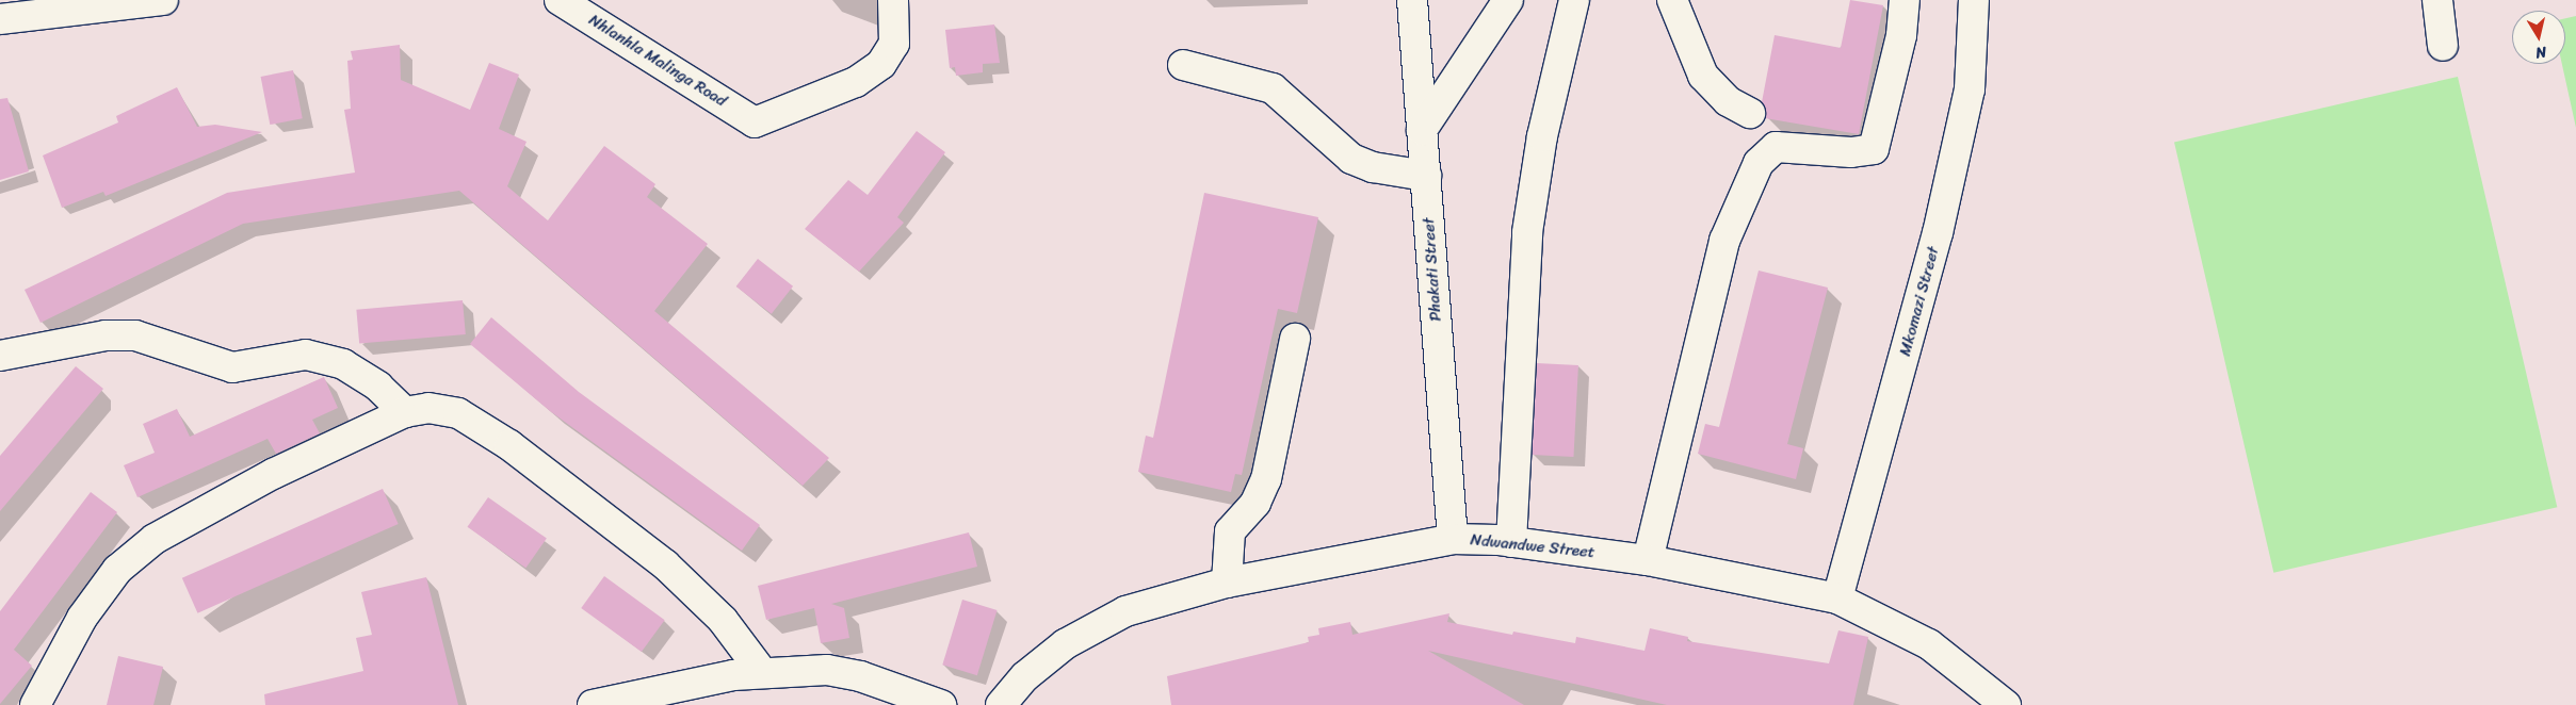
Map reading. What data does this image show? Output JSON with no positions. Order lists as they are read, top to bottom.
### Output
{
  "streets": {
    "street": [
      "Nhlanhla Malinga Road",
      "Phakati Street",
      "Mkomazi Street",
      "Ndwandwe Street"
    ]
  },
  "crossings": [
    ["Phakati Street", "Ndwandwe Street"],
    ["Mkomazi Street", "Ndwandwe Street"]
  ],
  "north": "bottom"
}
